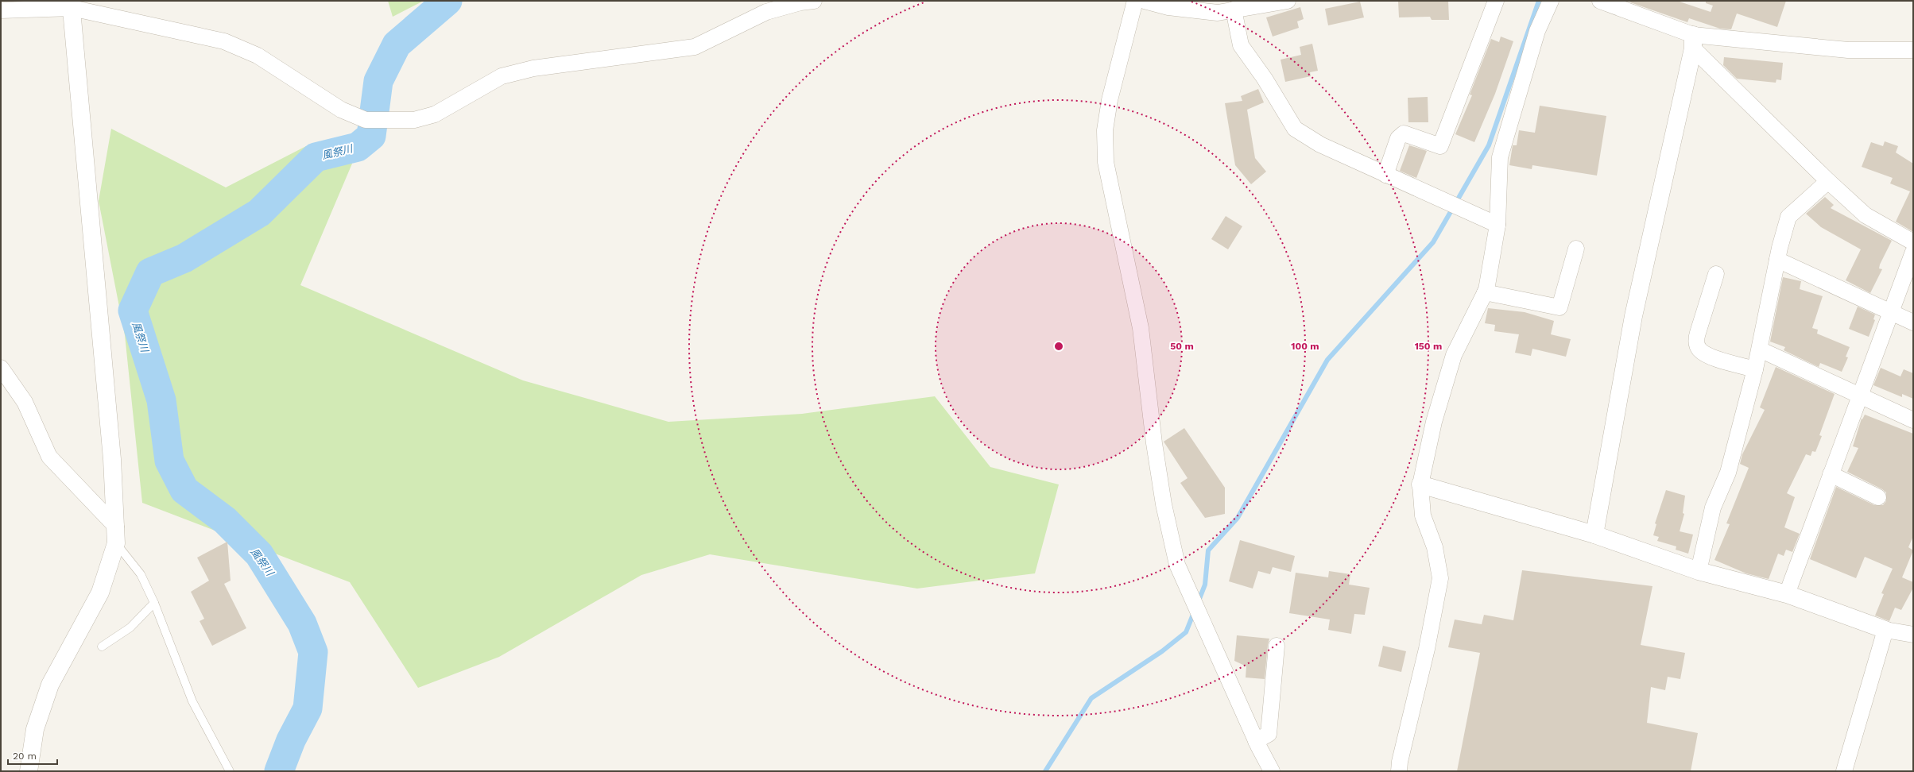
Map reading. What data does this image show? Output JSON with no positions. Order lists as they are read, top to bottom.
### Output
{
  "water": ["風祭川"],
  "scale_bar": "20 m",
  "rings": ["50 m", "100 m", "150 m"]
}
